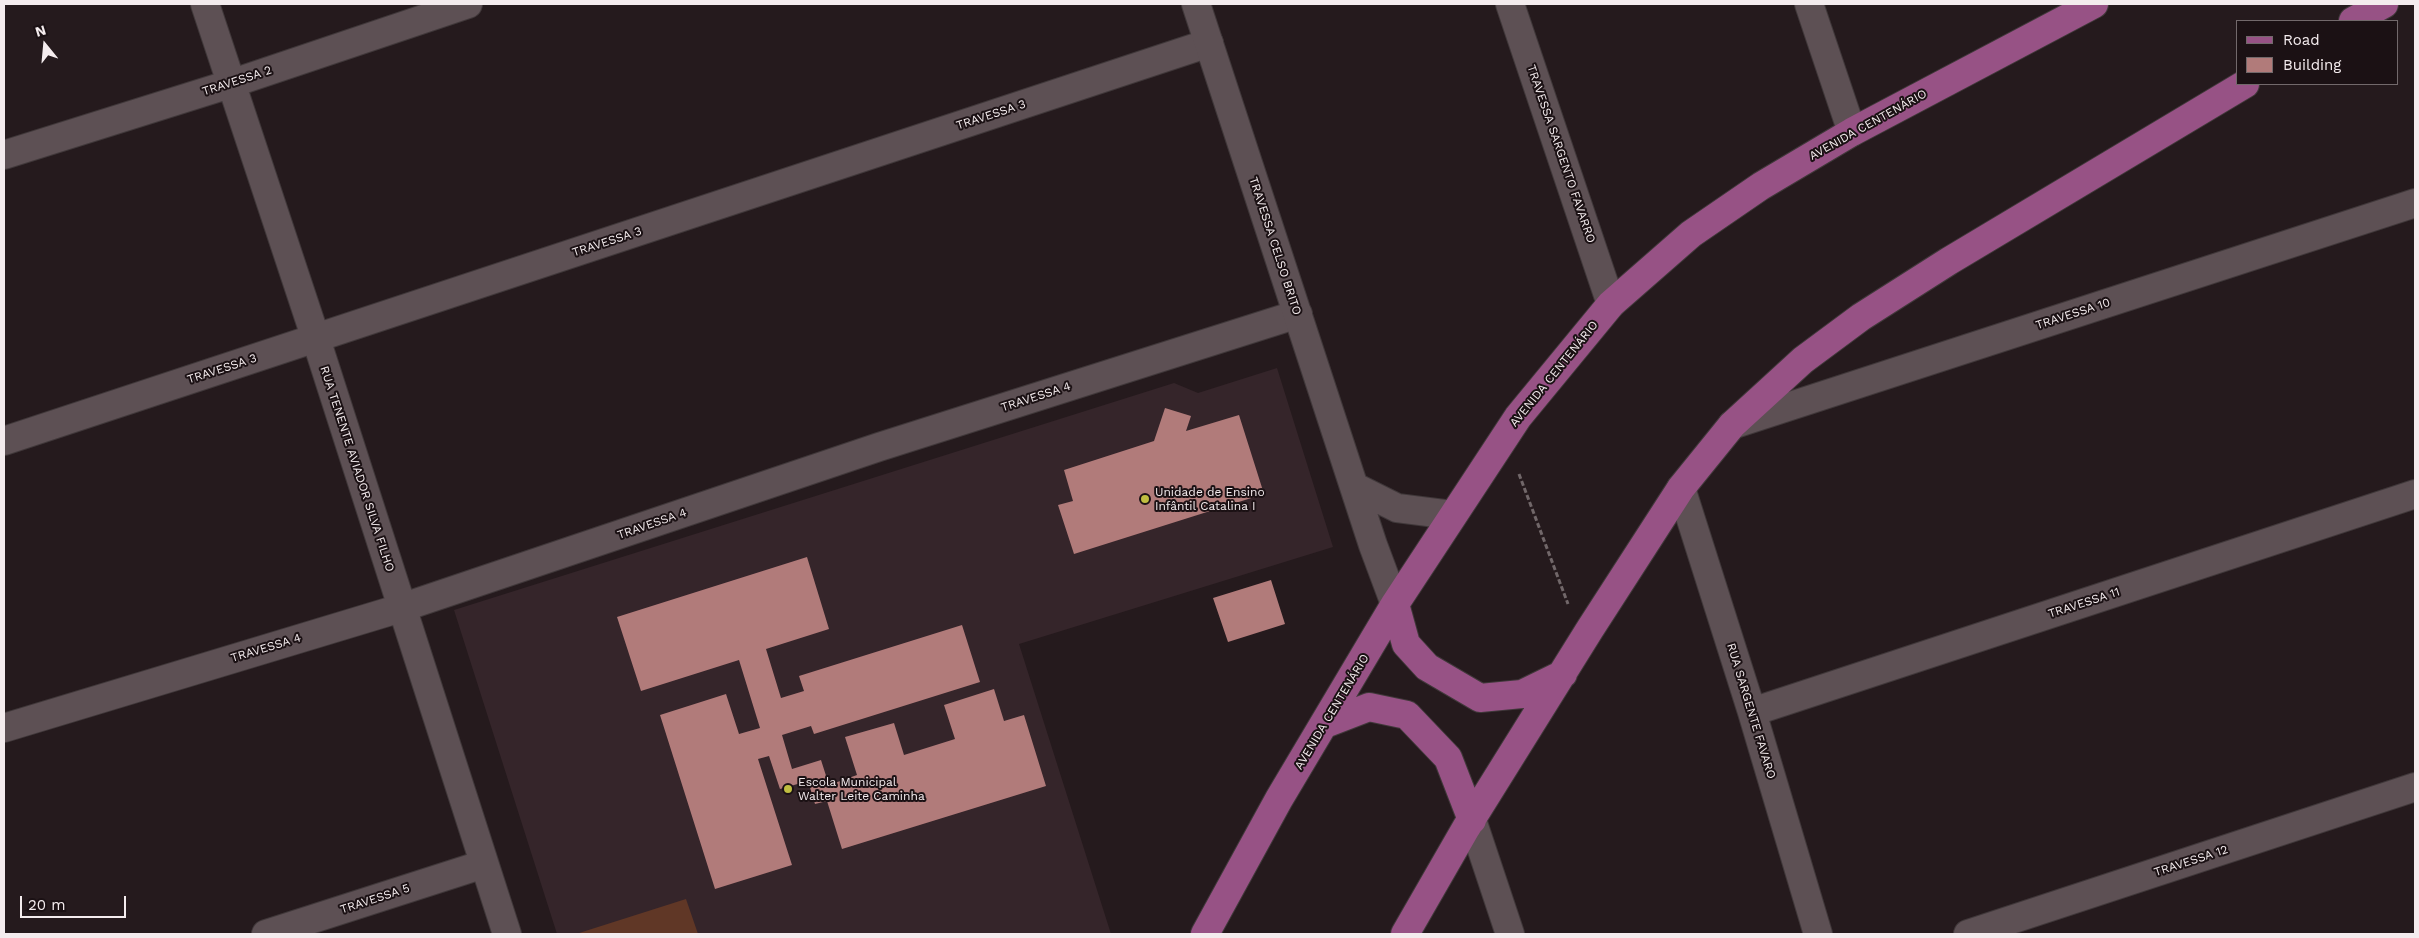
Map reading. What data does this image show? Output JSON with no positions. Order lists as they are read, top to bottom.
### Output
{
  "streets": {
    "main road": ["AVENIDA CENTENÁRIO"],
    "street": [
      "TRAVESSA 2",
      "TRAVESSA 3",
      "TRAVESSA SARGENTO FAVARRO",
      "TRAVESSA CELSO BRITO",
      "TRAVESSA 10",
      "TRAVESSA 4",
      "RUA TENENTE AVIADOR SILVA FILHO",
      "TRAVESSA 11",
      "RUA SARGENTE FAVARO",
      "TRAVESSA 12",
      "TRAVESSA 5"
    ]
  },
  "crossings": [
    ["TRAVESSA 2", "RUA TENENTE AVIADOR SILVA FILHO"],
    ["TRAVESSA 3", "TRAVESSA CELSO BRITO"],
    ["TRAVESSA 3", "RUA TENENTE AVIADOR SILVA FILHO"],
    ["AVENIDA CENTENÁRIO", "TRAVESSA SARGENTO FAVARRO"],
    ["AVENIDA CENTENÁRIO", "TRAVESSA CELSO BRITO"],
    ["TRAVESSA CELSO BRITO", "TRAVESSA 4"],
    ["TRAVESSA 4", "RUA TENENTE AVIADOR SILVA FILHO"],
    ["RUA TENENTE AVIADOR SILVA FILHO", "TRAVESSA 5"],
    ["TRAVESSA 11", "RUA SARGENTE FAVARO"]
  ],
  "places": ["Unidade de Ensino Infântil Catalina I", "Escola Municipal Walter Leite Caminha"],
  "legend": ["Road", "Building"],
  "scale_bar": "20 m",
  "north": "top"
}
